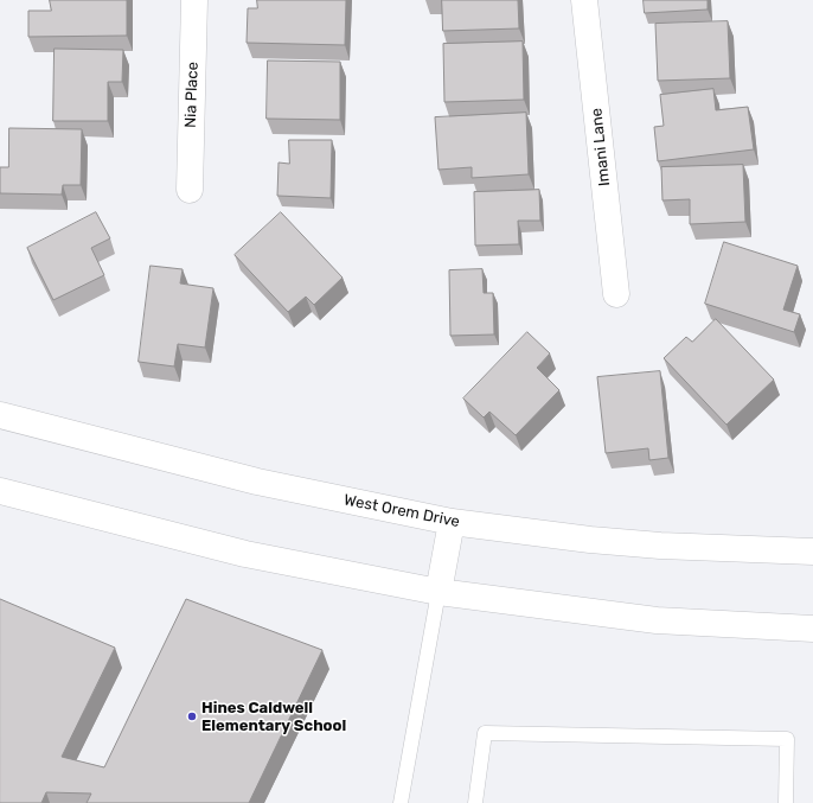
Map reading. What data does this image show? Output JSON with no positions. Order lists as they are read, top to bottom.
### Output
{
  "streets": {
    "main road": ["Nia Place", "Imani Lane", "West Orem Drive"]
  },
  "places": ["Hines Caldwell Elementary School"]
}
